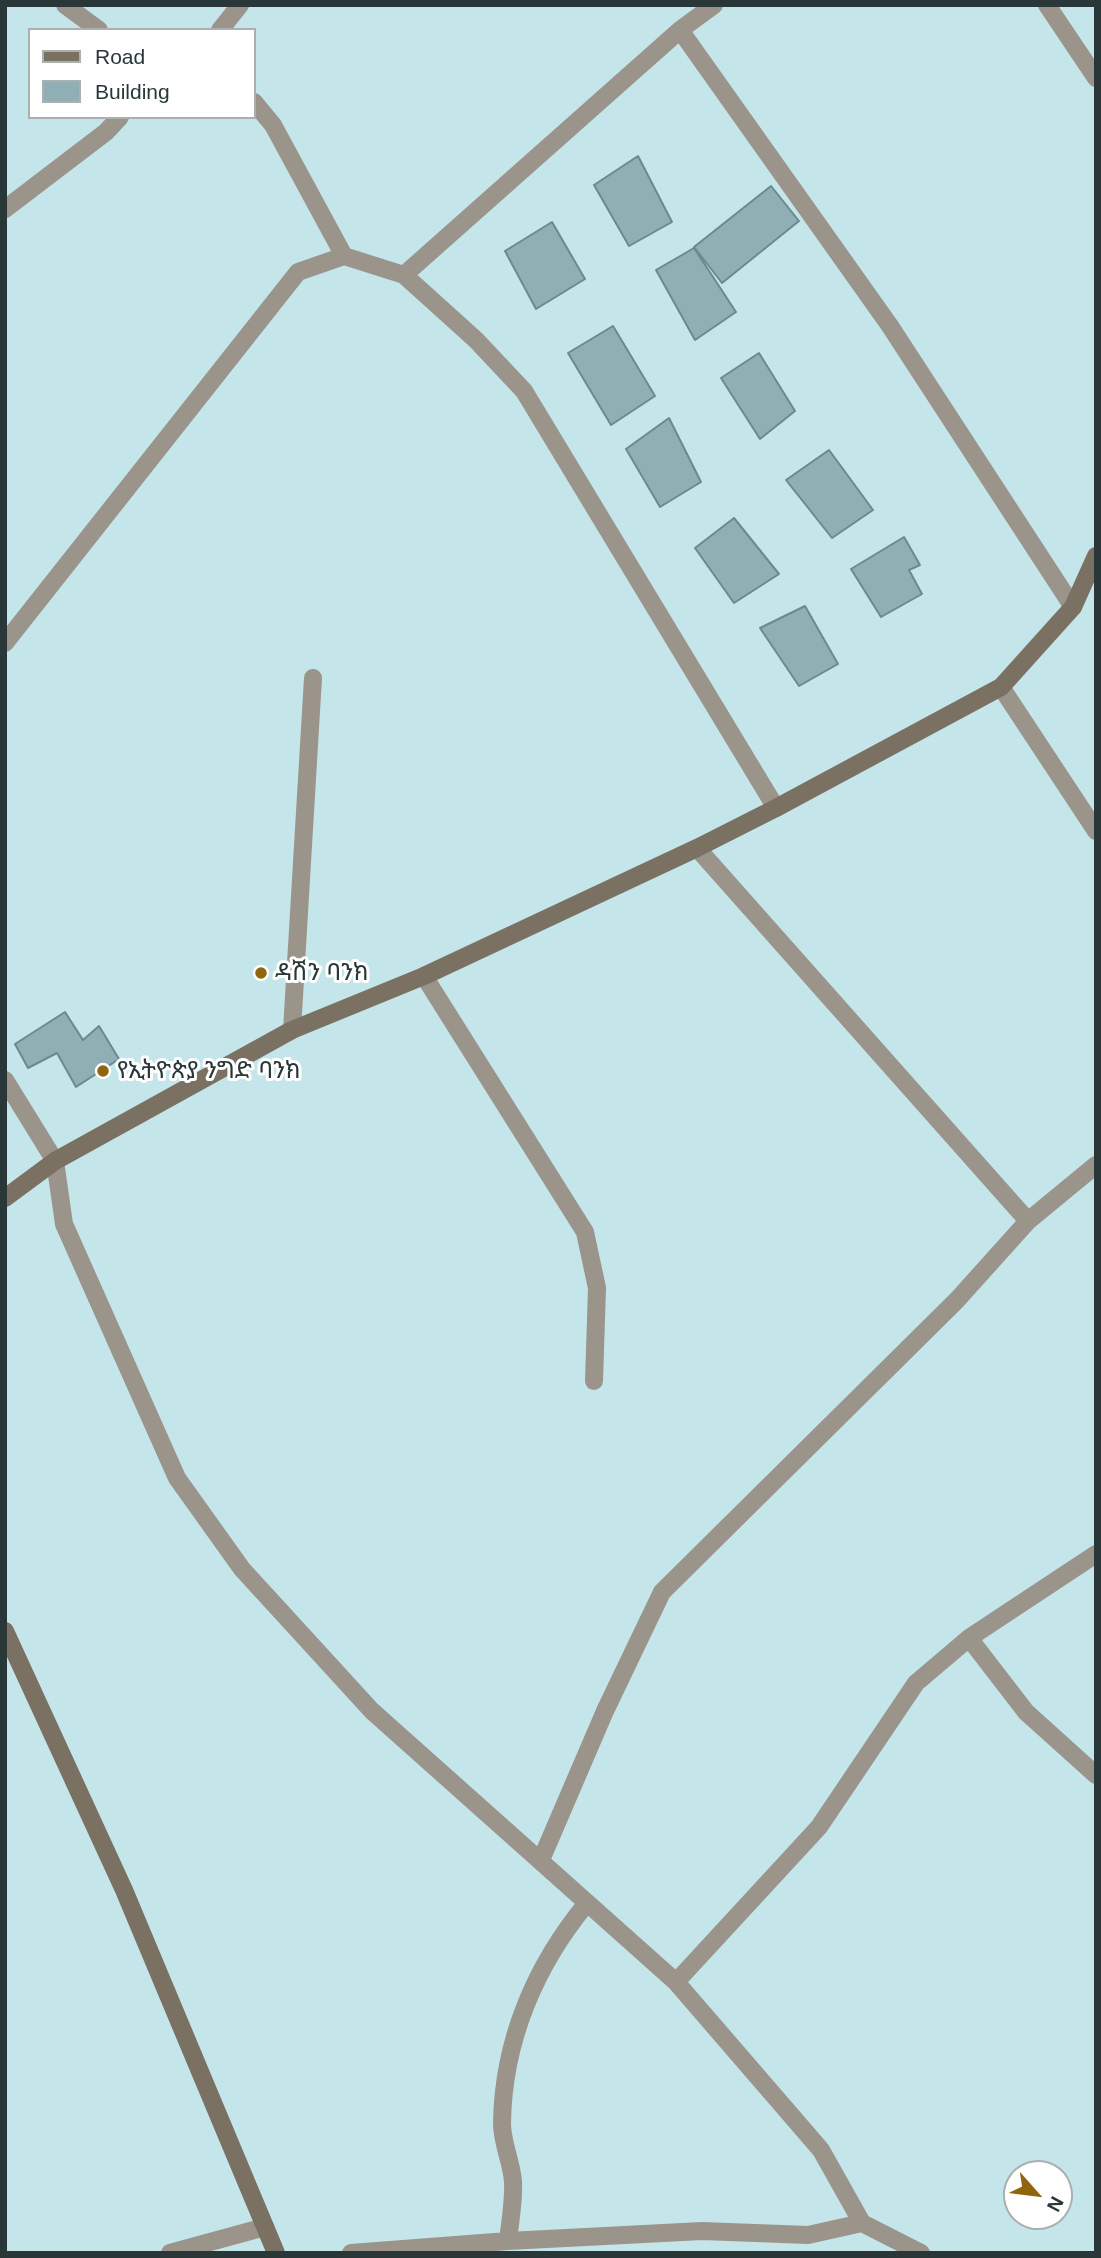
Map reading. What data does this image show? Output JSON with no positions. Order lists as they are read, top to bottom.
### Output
{
  "places": ["ዳሽን ባንክ", "የኢትዮጵያ ንግድ ባንክ"],
  "legend": ["Road", "Building"],
  "north": "bottom right"
}
